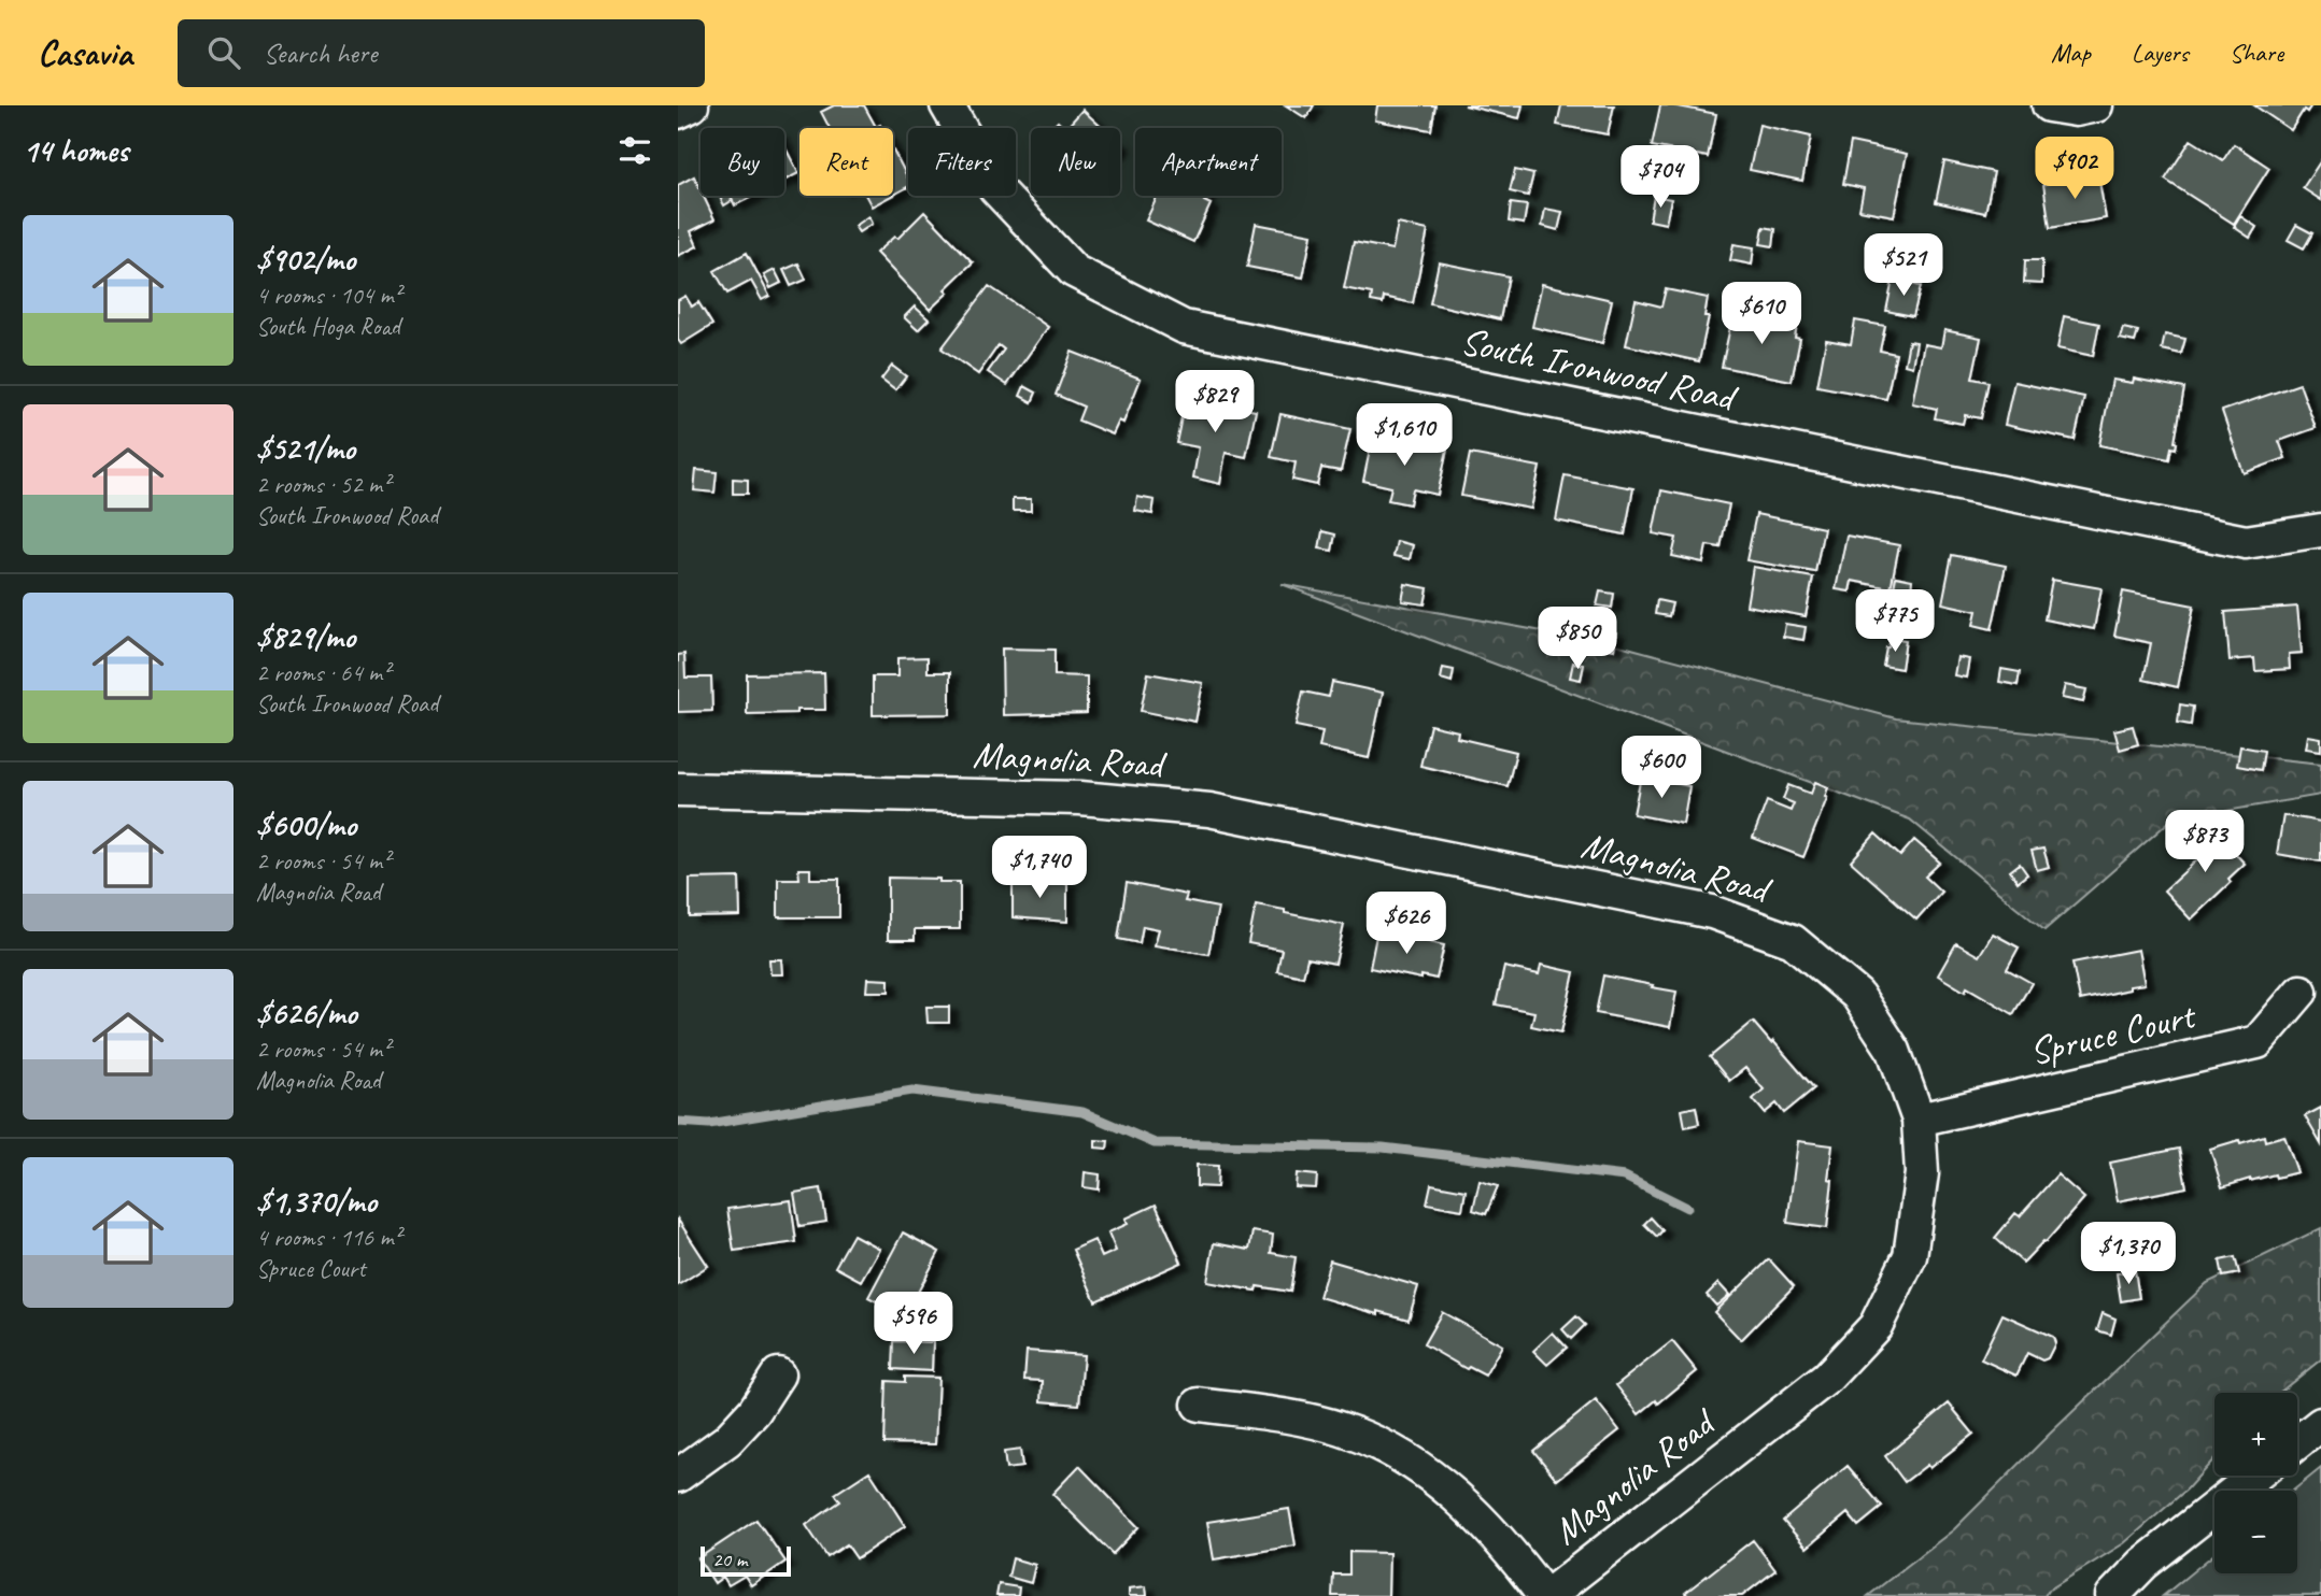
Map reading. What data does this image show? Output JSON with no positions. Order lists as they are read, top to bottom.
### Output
{
  "streets": {
    "street": ["South Ironwood Road", "Magnolia Road", "Spruce Court"]
  },
  "crossings": [
    ["Magnolia Road", "Spruce Court"]
  ],
  "scale_bar": "20 m",
  "page": {
    "header": "Casavia",
    "search": "Search here",
    "nav": ["Map", "Layers", "Share"],
    "heading": "14 homes",
    "chip": [
      "Buy",
      "Rent",
      "Filters",
      "New",
      "Apartment"
    ],
    "price": [
      "$902",
      "$704",
      "$521",
      "$610",
      "$829",
      "$1,610",
      "$775",
      "$850",
      "$600",
      "$873",
      "$1,740",
      "$626",
      "$1,370",
      "$596"
    ],
    "list": [
      {
        "name": "$902/mo",
        "note": "4 rooms · 104 m² · South Hoga Road"
      },
      {
        "name": "$521/mo",
        "note": "2 rooms · 52 m² · South Ironwood Road"
      },
      {
        "name": "$829/mo",
        "note": "2 rooms · 64 m² · South Ironwood Road"
      },
      {
        "name": "$600/mo",
        "note": "2 rooms · 54 m² · Magnolia Road"
      },
      {
        "name": "$626/mo",
        "note": "2 rooms · 54 m² · Magnolia Road"
      },
      {
        "name": "$1,370/mo",
        "note": "4 rooms · 116 m² · Spruce Court"
      }
    ],
    "map_buttons": ["+", "−"],
    "scale": "20 m"
  }
}
